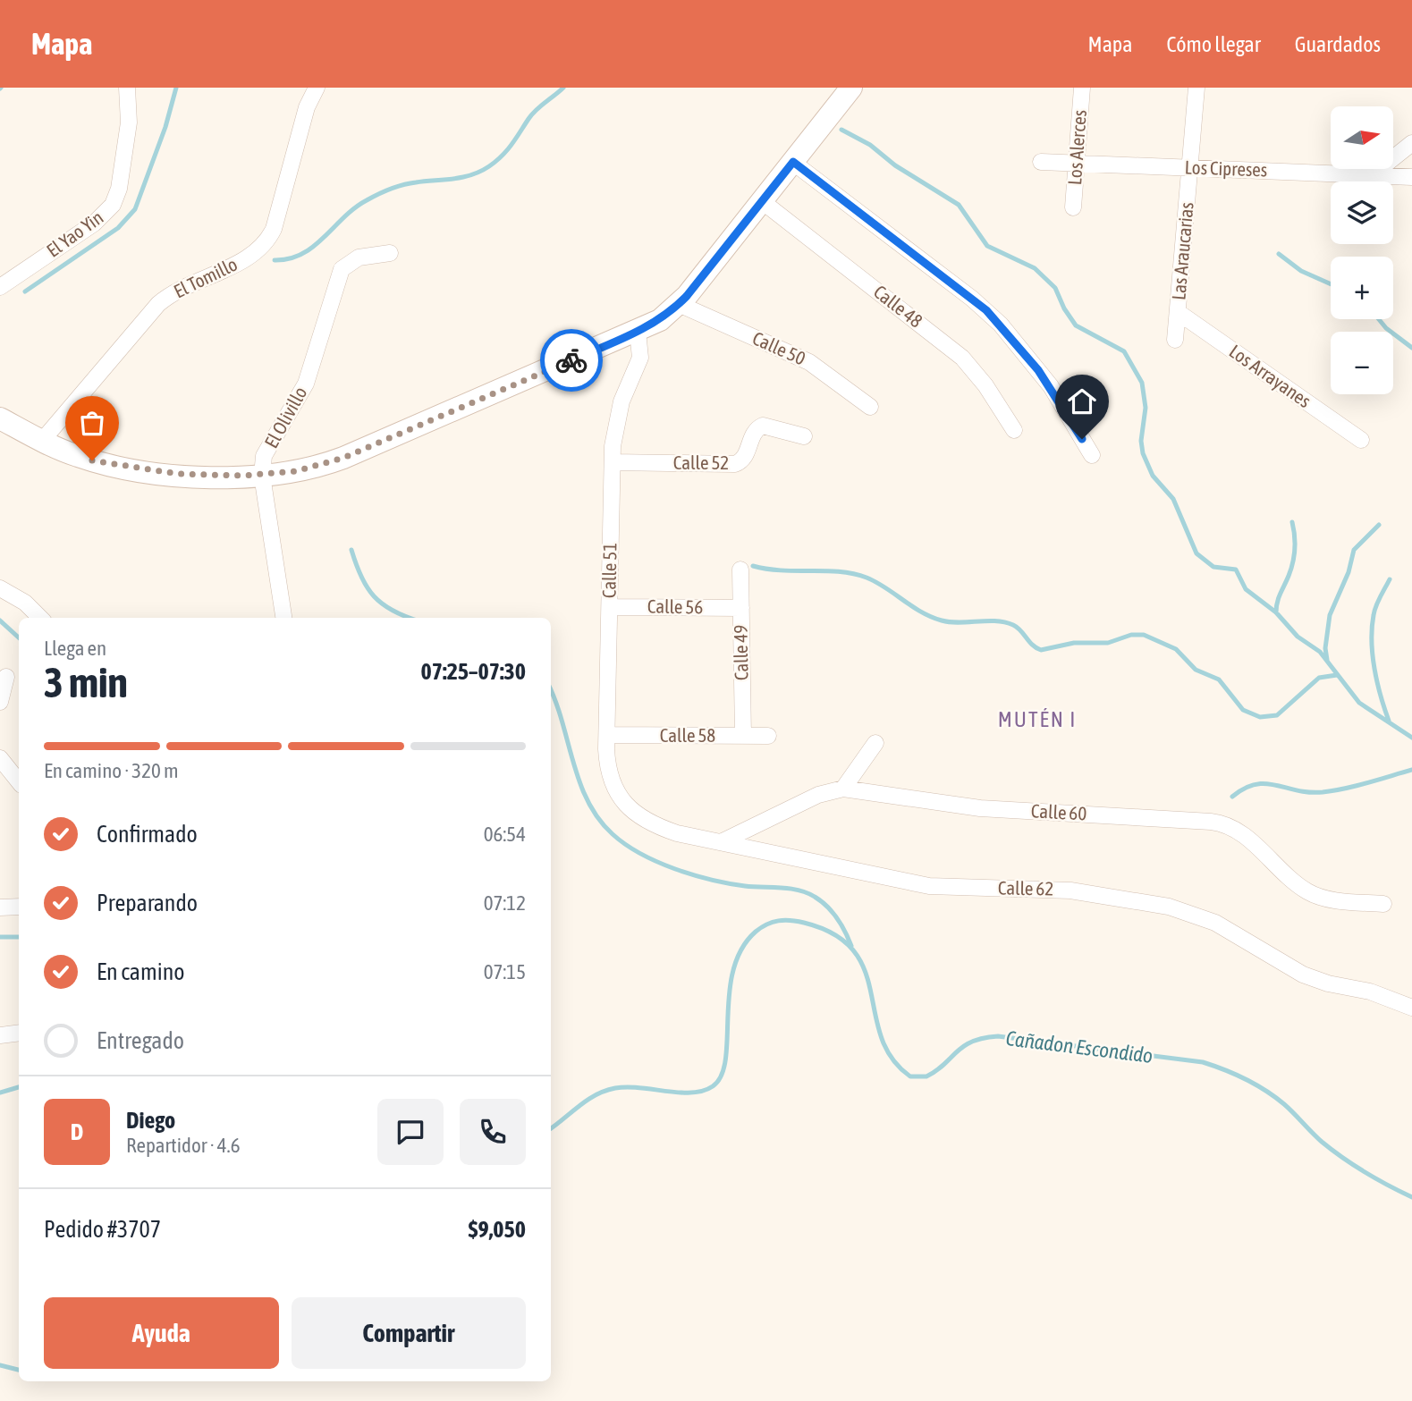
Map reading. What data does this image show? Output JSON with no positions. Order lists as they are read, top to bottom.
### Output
{
  "streets": {
    "street": [
      "Los Alerces",
      "Los Cipreses",
      "El Yao Yin",
      "Las Araucarias",
      "El Tomillo",
      "Calle 48",
      "Calle 50",
      "Los Arrayanes",
      "El Olivillo",
      "Calle 52",
      "Calle 51",
      "Calle 56",
      "Calle 49",
      "Calle 58",
      "Calle 60",
      "Calle 62"
    ]
  },
  "crossings": [
    ["Los Alerces", "Los Cipreses"],
    ["Los Cipreses", "Las Araucarias"],
    ["Las Araucarias", "Los Arrayanes"],
    ["Calle 52", "Calle 51"],
    ["Calle 51", "Calle 56"],
    ["Calle 51", "Calle 58"],
    ["Calle 51", "Calle 62"],
    ["Calle 56", "Calle 49"],
    ["Calle 49", "Calle 58"],
    ["Calle 60", "Calle 62"]
  ],
  "districts": ["MUTÉN I"],
  "water": ["Cañadon Escondido"],
  "north": "right",
  "page": {
    "header": "Mapa",
    "nav": ["Mapa", "Cómo llegar", "Guardados"],
    "map_buttons": ["+", "−"],
    "heading": ["3 min", "Llega en", "07:25–07:30"],
    "panel": [
      "Diego",
      "Repartidor · 4.6",
      "Pedido #3707",
      "$9,050"
    ],
    "bar": "En camino · 320 m",
    "list": [
      ["Confirmado", "06:54"],
      ["Preparando", "07:12"],
      ["En camino", "07:15"],
      "Entregado"
    ],
    "round": "D",
    "buttons": ["Ayuda", "Compartir"]
  }
}
